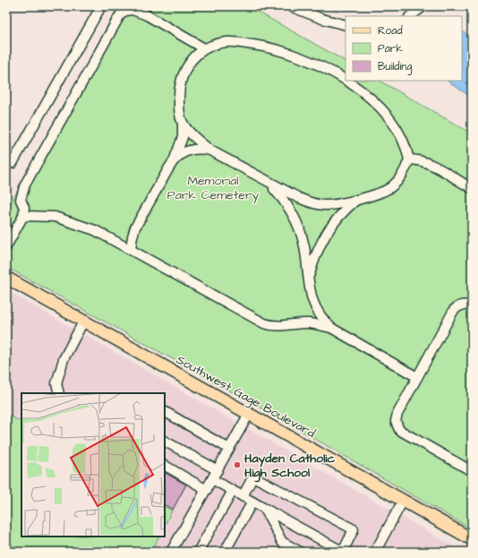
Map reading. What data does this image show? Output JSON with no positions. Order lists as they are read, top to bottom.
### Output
{
  "streets": {
    "main road": ["Southwest Gage Boulevard"]
  },
  "parks": ["Memorial Park Cemetery"],
  "places": ["Hayden Catholic High School"],
  "legend": ["Road", "Park", "Building"]
}
